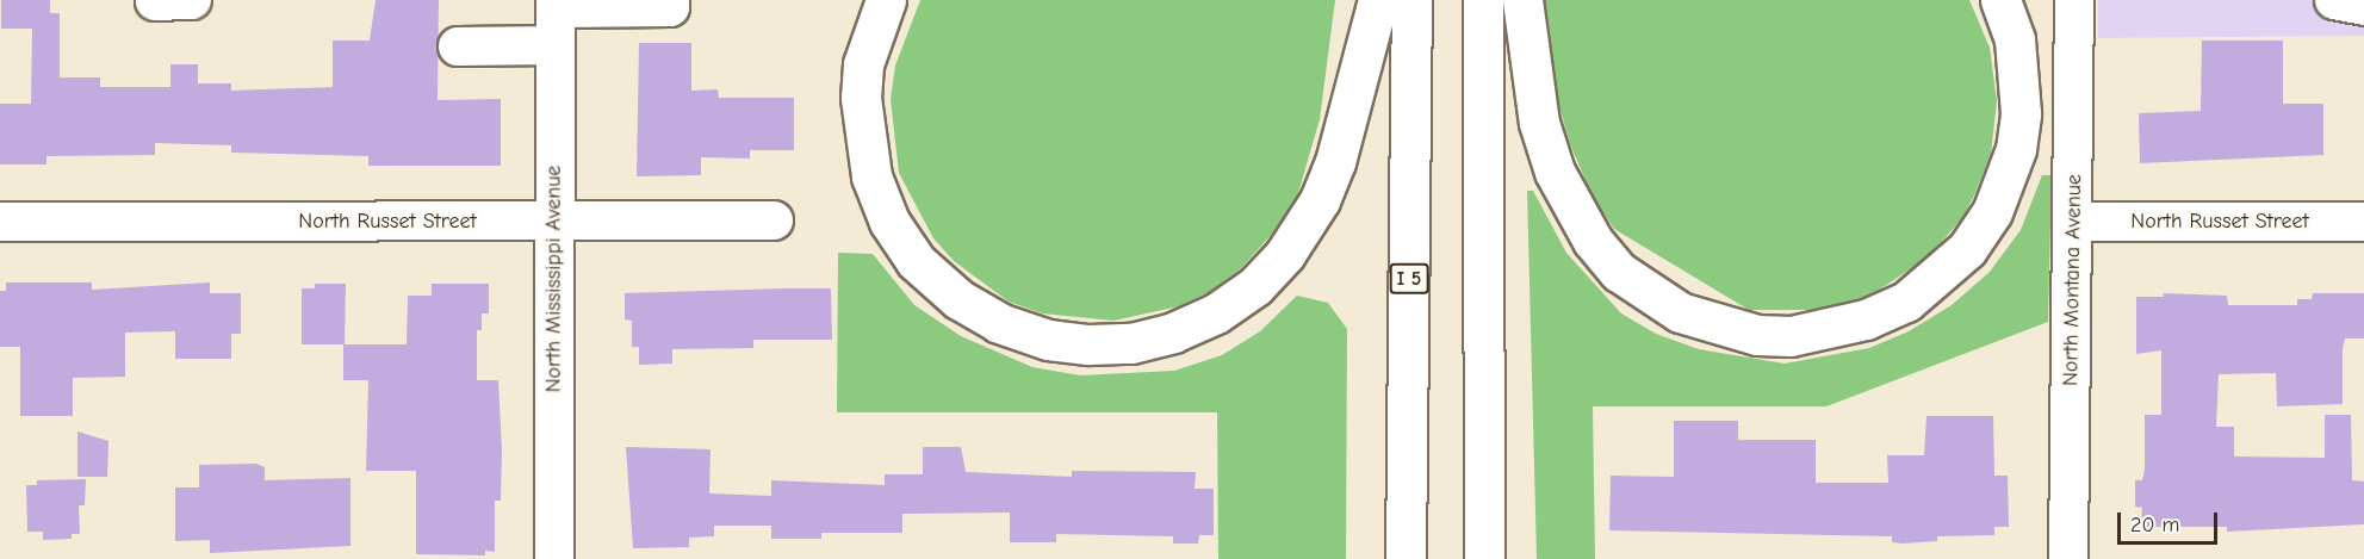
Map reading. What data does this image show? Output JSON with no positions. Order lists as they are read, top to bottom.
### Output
{
  "streets": {
    "highway": ["I 5"],
    "street": ["North Russet Street", "North Mississippi Avenue", "North Montana Avenue"]
  },
  "crossings": [
    ["North Russet Street", "North Mississippi Avenue"],
    ["North Russet Street", "North Montana Avenue"]
  ],
  "scale_bar": "20 m"
}
